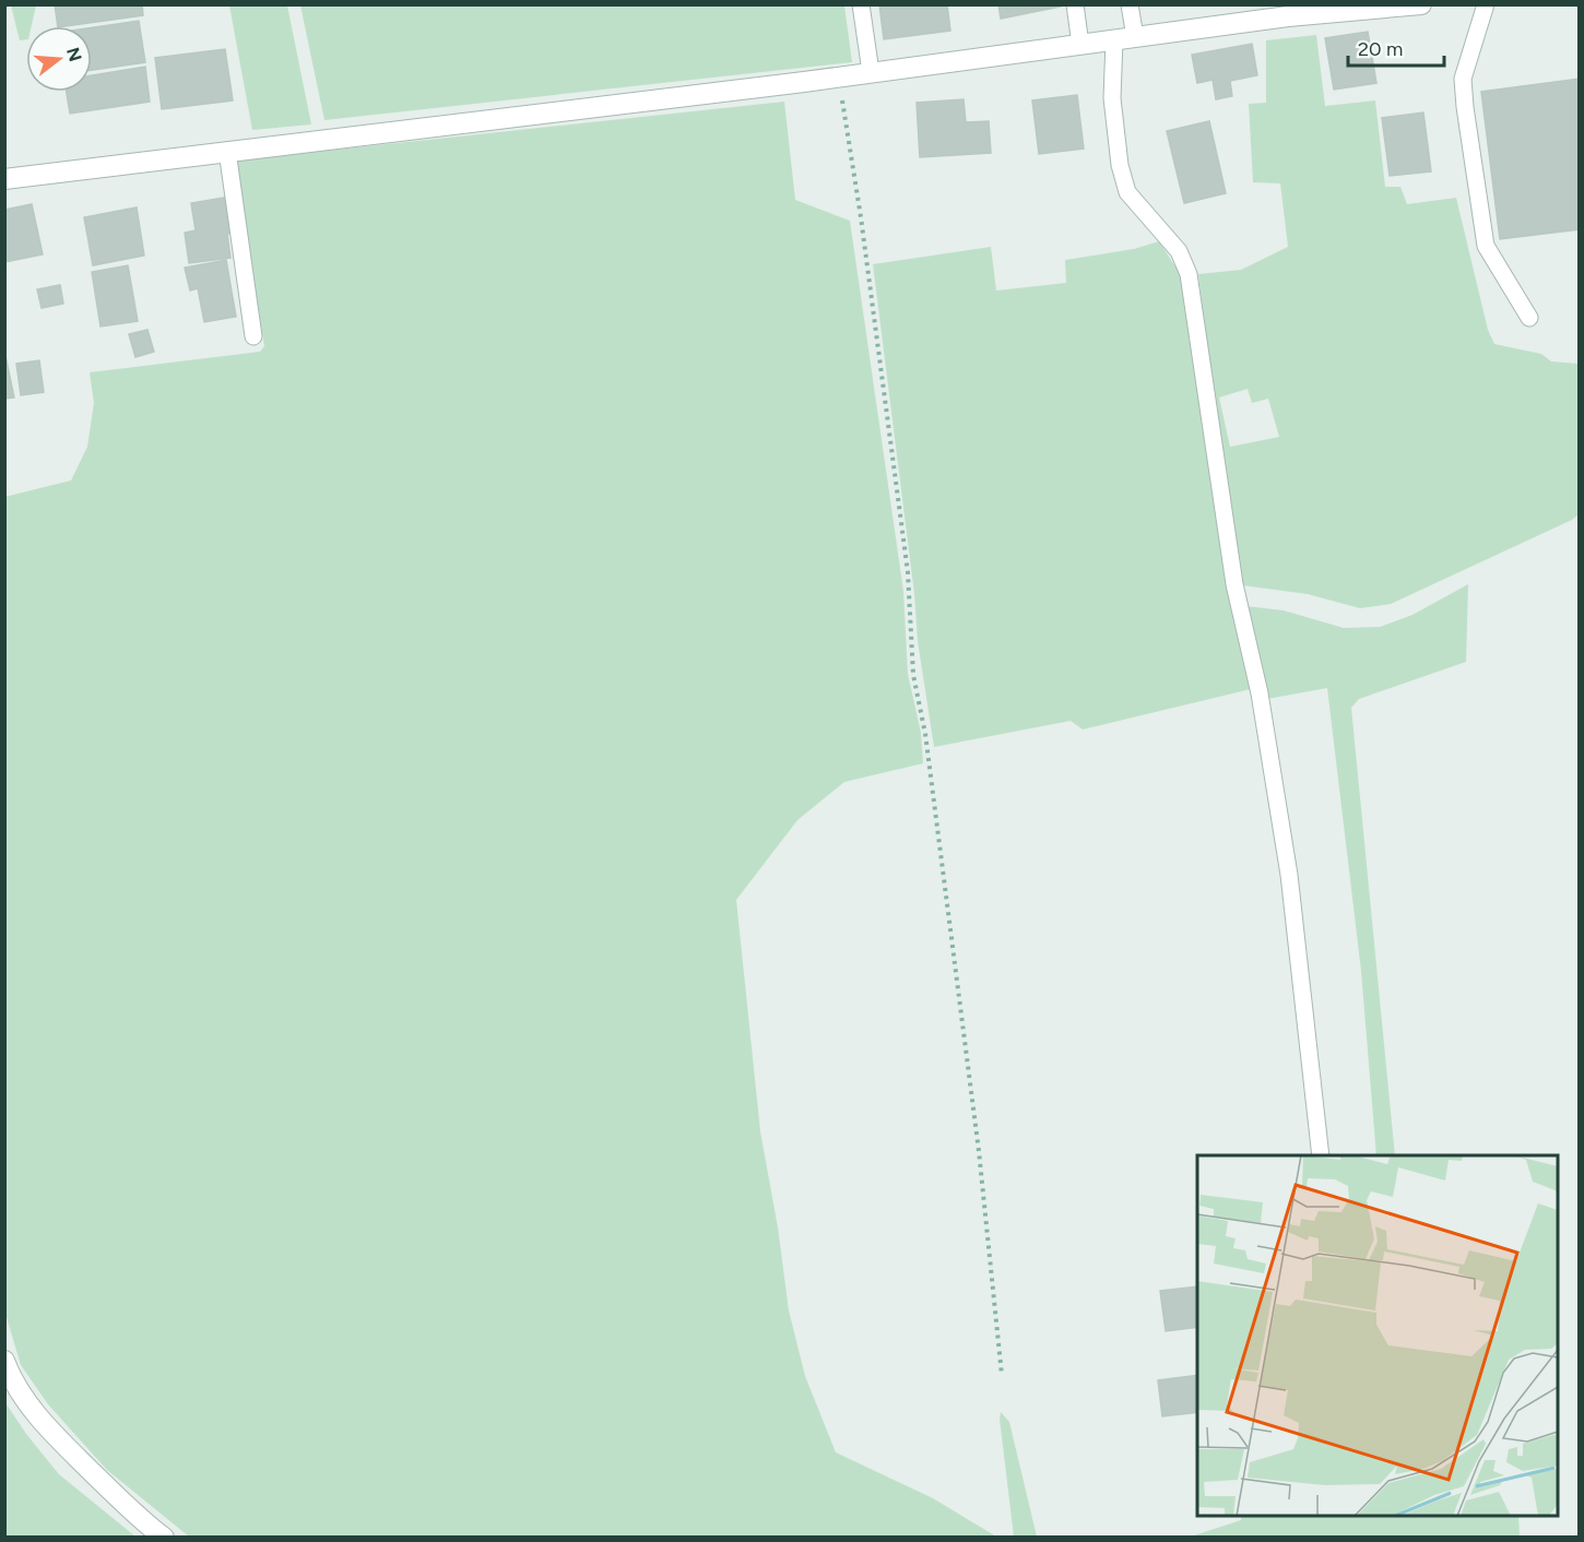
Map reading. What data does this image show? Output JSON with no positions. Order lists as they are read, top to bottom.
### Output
{
  "scale_bar": "20 m",
  "north": "right"
}
